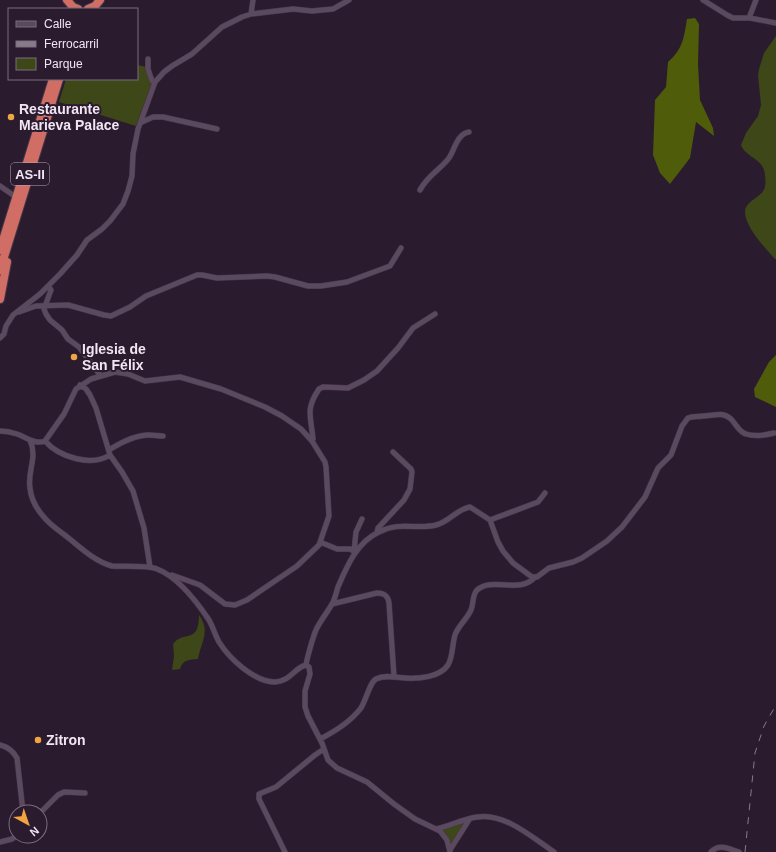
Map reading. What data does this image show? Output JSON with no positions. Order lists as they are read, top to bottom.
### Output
{
  "streets": {
    "highway": ["AS-II"]
  },
  "places": ["Restaurante Marieva Palace", "Iglesia de San Félix", "Zitron"],
  "legend": ["Calle", "Ferrocarril", "Parque"],
  "north": "bottom right"
}
